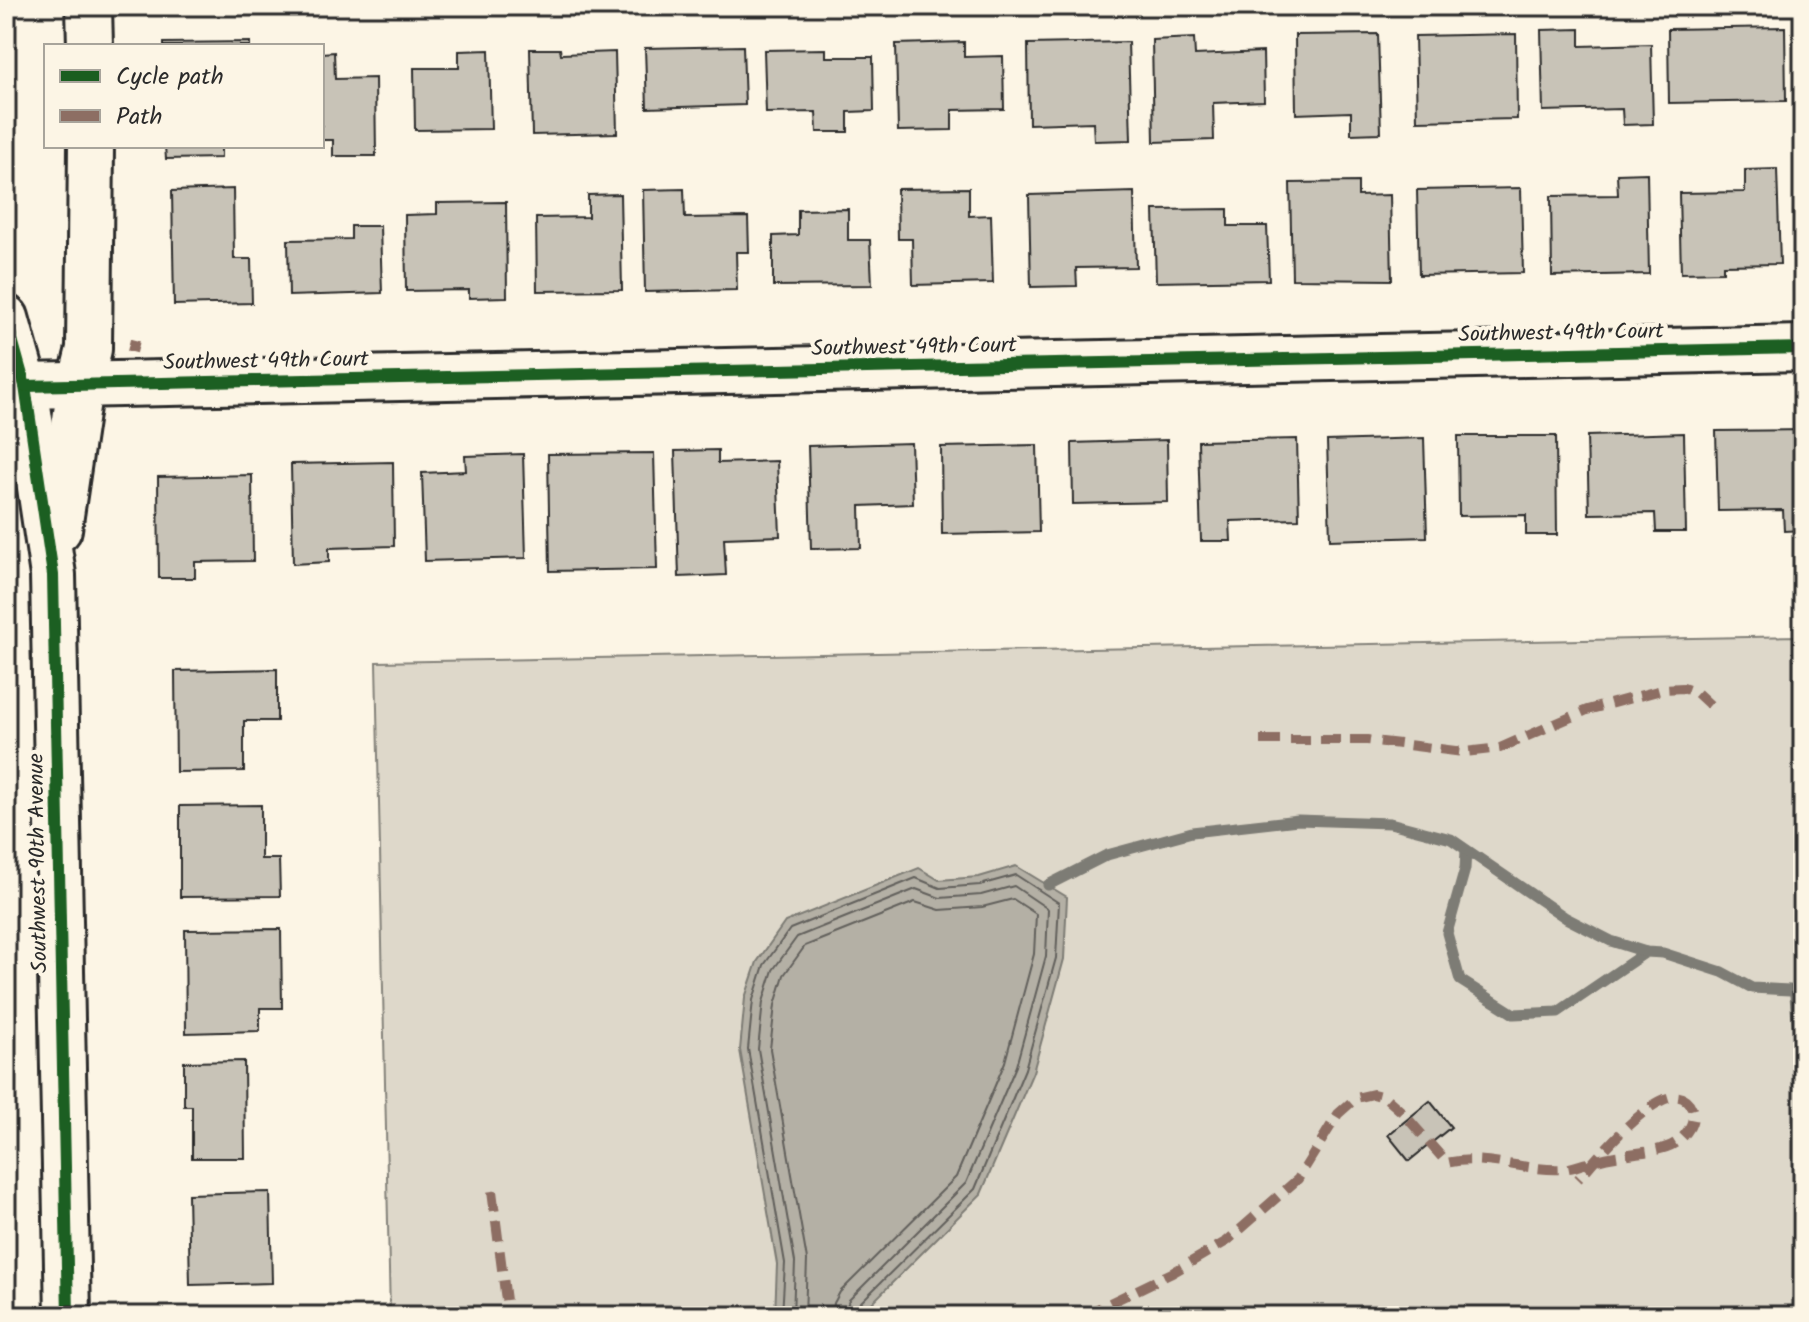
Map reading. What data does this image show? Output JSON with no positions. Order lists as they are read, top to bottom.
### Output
{
  "streets": {
    "street": ["Southwest 49th Court", "Southwest 90th Avenue"]
  },
  "crossings": [
    ["Southwest 49th Court", "Southwest 90th Avenue"]
  ],
  "legend": ["Cycle path", "Path"]
}
